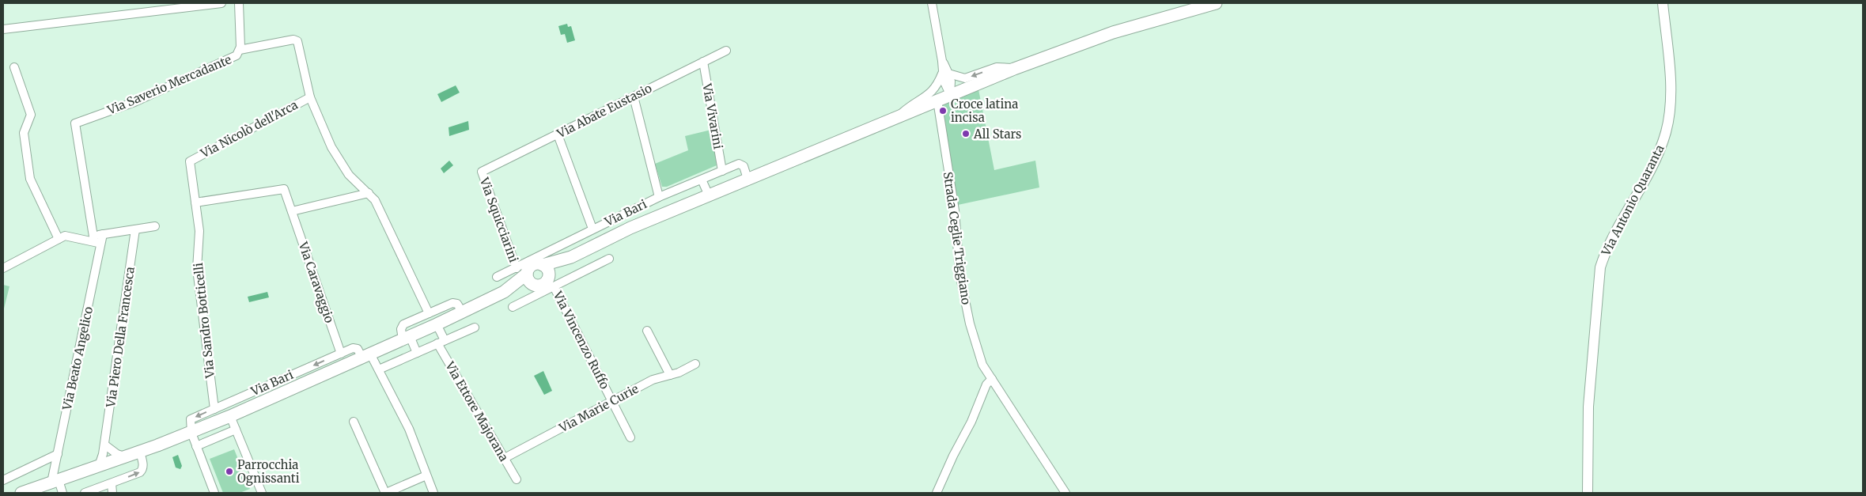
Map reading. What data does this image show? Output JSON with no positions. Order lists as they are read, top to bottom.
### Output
{
  "streets": {
    "main road": ["Via Bari"],
    "street": [
      "Via Saverio Mercadante",
      "Via Abate Eustasio",
      "Via Vivarini",
      "Via Nicolò dell'Arca",
      "Via Antonio Quaranta",
      "Via Squicciarini",
      "Strada Ceglie Triggiano",
      "Via Caravaggio",
      "Via Sandro Botticelli",
      "Via Piero Della Francesca",
      "Via Vincenzo Ruffo",
      "Via Beato Angelico",
      "Via Marie Curie",
      "Via Ettore Majorana"
    ]
  },
  "crossings": [
    ["Via Saverio Mercadante", "Via Nicolò dell'Arca"],
    ["Via Saverio Mercadante", "Via Beato Angelico"],
    ["Via Abate Eustasio", "Via Vivarini"],
    ["Via Abate Eustasio", "Via Squicciarini"],
    ["Via Vivarini", "Via Bari"],
    ["Via Nicolò dell'Arca", "Via Sandro Botticelli"],
    ["Via Bari", "Via Squicciarini"],
    ["Via Bari", "Strada Ceglie Triggiano"],
    ["Via Bari", "Via Caravaggio"],
    ["Via Bari", "Via Sandro Botticelli"],
    ["Via Bari", "Via Piero Della Francesca"],
    ["Via Bari", "Via Vincenzo Ruffo"],
    ["Via Bari", "Via Beato Angelico"],
    ["Via Bari", "Via Ettore Majorana"],
    ["Via Caravaggio", "Via Sandro Botticelli"],
    ["Via Piero Della Francesca", "Via Beato Angelico"],
    ["Via Vincenzo Ruffo", "Via Marie Curie"],
    ["Via Marie Curie", "Via Ettore Majorana"]
  ],
  "places": ["Croce latina incisa", "All Stars", "Parrocchia Ognissanti"]
}
